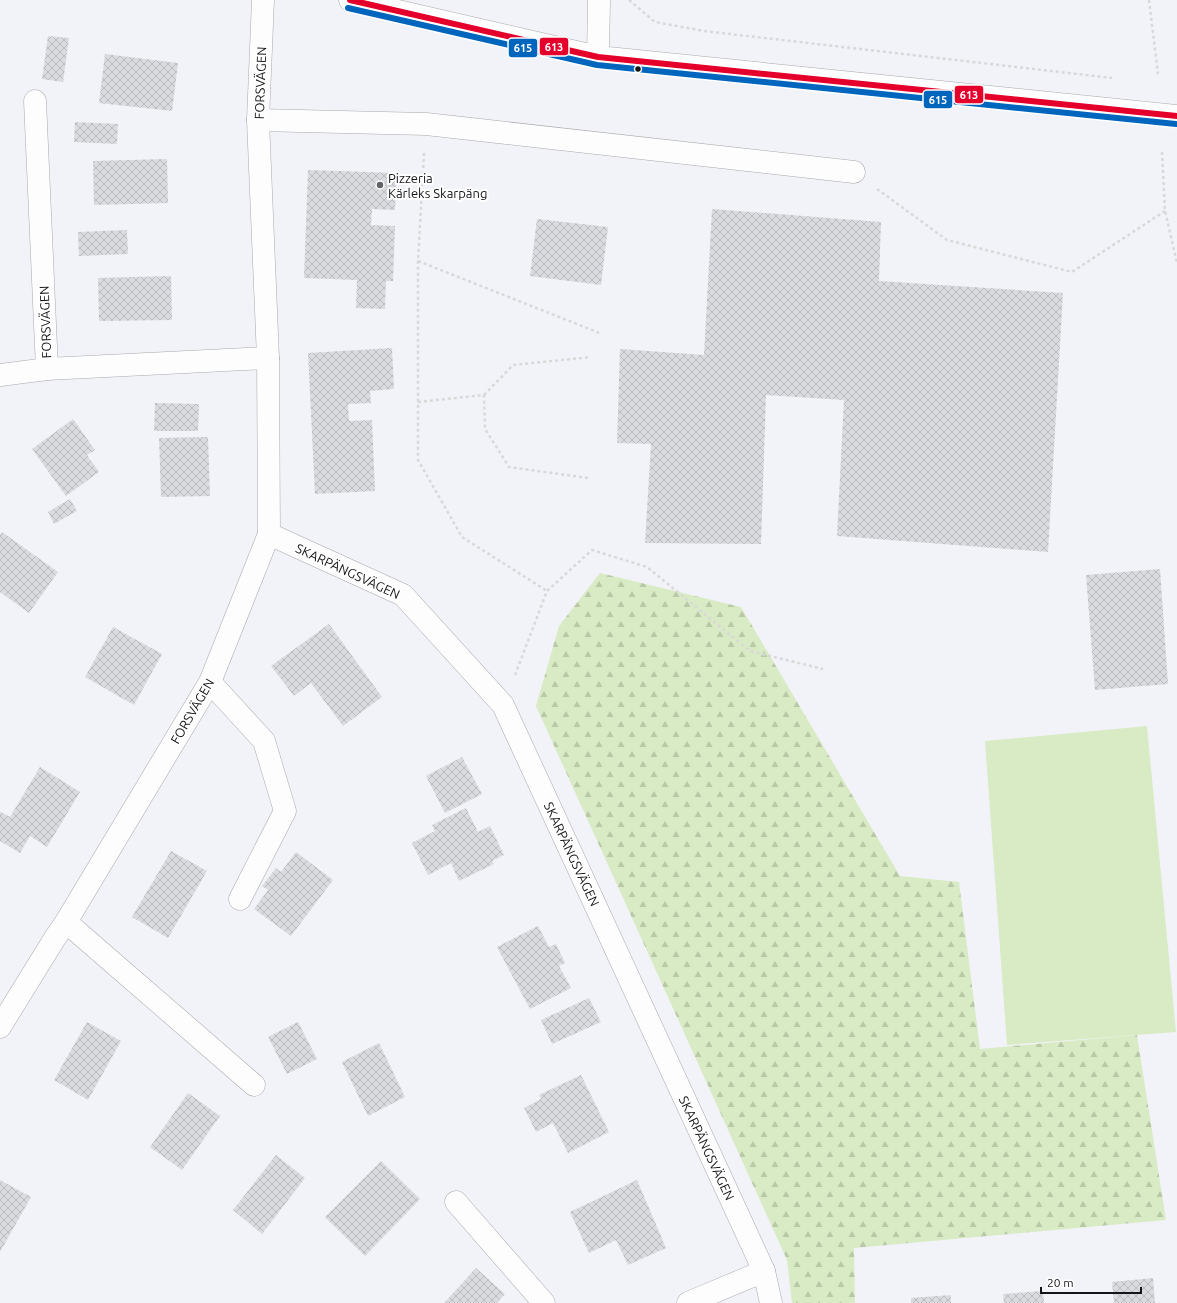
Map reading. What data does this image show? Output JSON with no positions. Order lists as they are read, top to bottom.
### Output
{
  "streets": {
    "street": ["FORSVÄGEN", "SKARPÄNGSVÄGEN"]
  },
  "crossings": [
    ["FORSVÄGEN", "SKARPÄNGSVÄGEN"]
  ],
  "places": ["Pizzeria Kärleks Skarpäng"],
  "lines": ["transit line 613", "transit line 615"],
  "scale_bar": "20 m"
}
